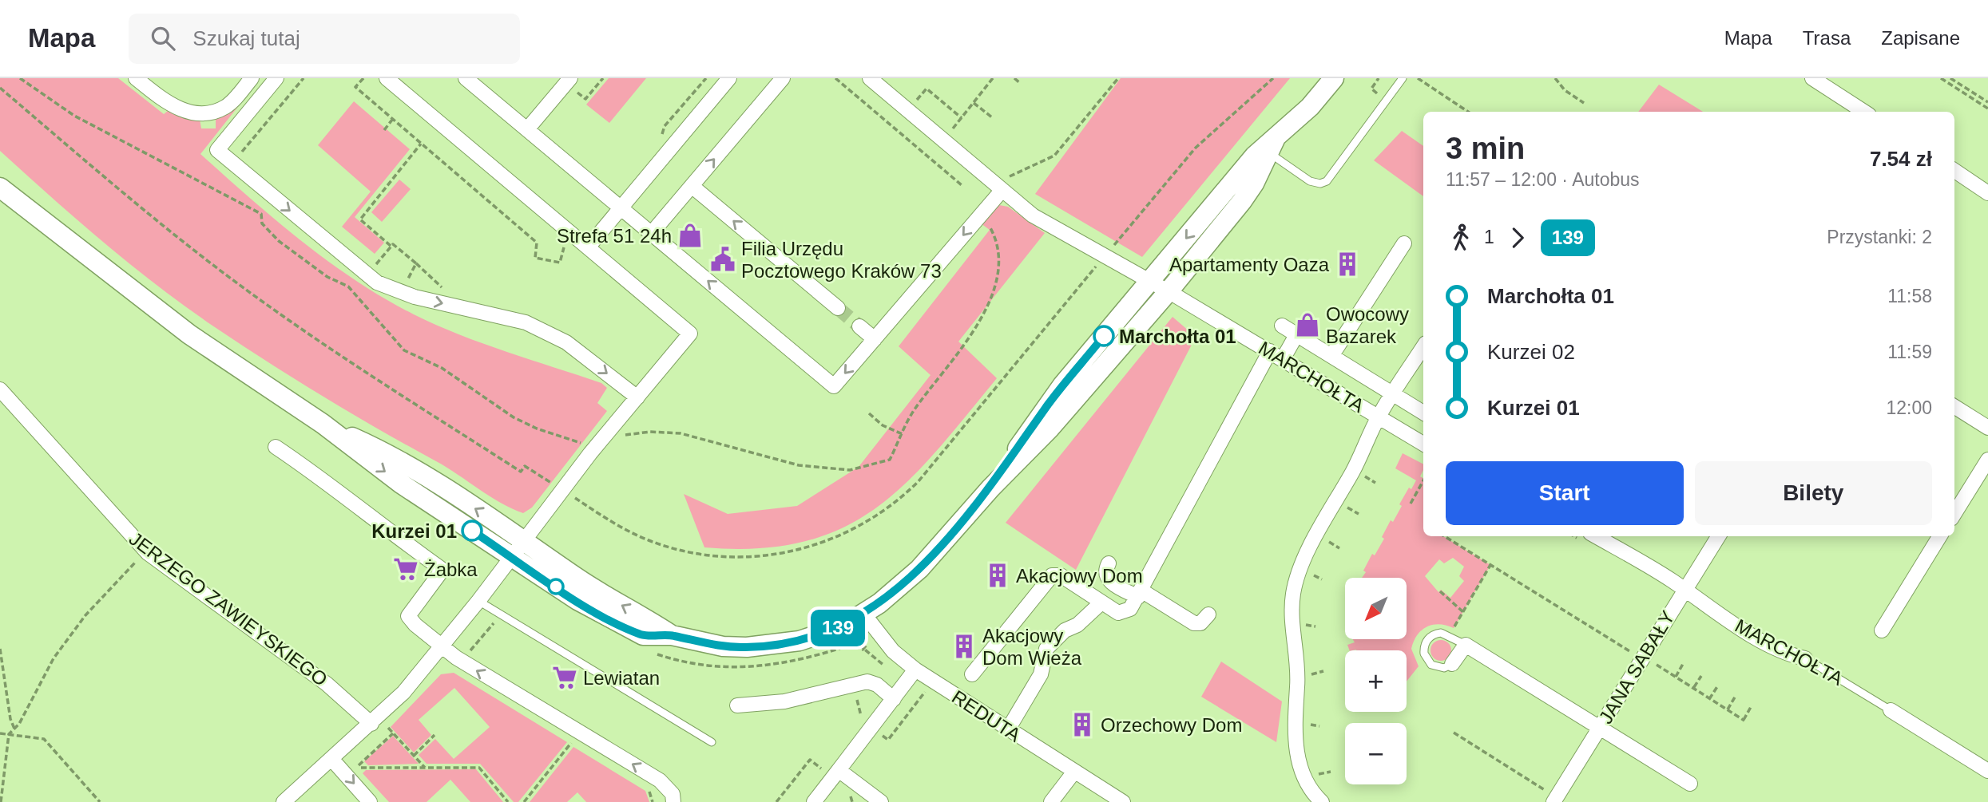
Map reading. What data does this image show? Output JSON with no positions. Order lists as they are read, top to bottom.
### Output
{
  "streets": {
    "street": [
      "MARCHOŁTA",
      "JERZEGO ZAWIEYSKIEGO",
      "JANA SABAŁY",
      "REDUTA"
    ]
  },
  "crossings": [
    ["MARCHOŁTA", "JANA SABAŁY"]
  ],
  "places": {
    "shop": ["Strefa 51 24h", "Owocowy Bazarek"],
    "public building": ["Filia Urzędu Pocztowego Kraków 73"],
    "building": [
      "Apartamenty Oaza",
      "Akacjowy Dom",
      "Akacjowy Dom Wieża",
      "Orzechowy Dom"
    ],
    "other": ["Marchołta 01", "Kurzei 01"],
    "supermarket": ["Żabka", "Lewiatan"]
  },
  "lines": ["bus line 139"],
  "north": "bottom left",
  "page": {
    "header": "Mapa",
    "search": "Szukaj tutaj",
    "nav": ["Mapa", "Trasa", "Zapisane"],
    "on_map": "139",
    "heading": ["3 min", "11:57 – 12:00 · Autobus", "7.54 zł"],
    "legs": ["1", "139", "Przystanki: 2"],
    "list": [
      {
        "name": "Marchołta 01",
        "value": "11:58"
      },
      {
        "name": "Kurzei 02",
        "value": "11:59"
      },
      {
        "name": "Kurzei 01",
        "value": "12:00"
      }
    ],
    "buttons": ["Start", "Bilety"],
    "map_buttons": ["+", "−"]
  }
}
